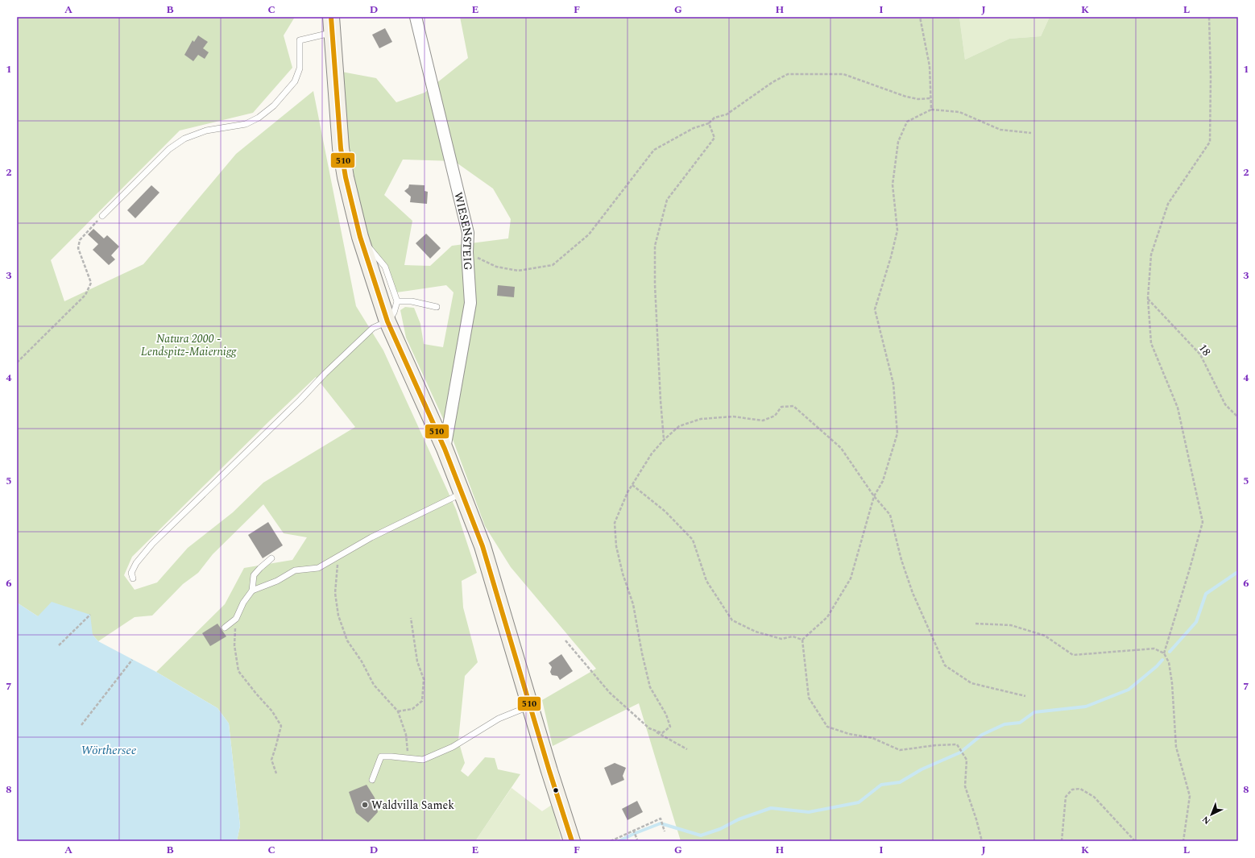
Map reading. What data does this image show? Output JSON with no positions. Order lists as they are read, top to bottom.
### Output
{
  "streets": {
    "street": ["WIESENSTEIG"],
    "path": ["18"]
  },
  "water": ["Wörthersee"],
  "parks": ["Natura 2000 - Lendspitz-Maiernigg"],
  "places": ["Waldvilla Samek"],
  "lines": ["transit line 510"],
  "north": "bottom left",
  "grid": {
    "columns": [
      "A",
      "B",
      "C",
      "D",
      "E",
      "F",
      "G",
      "H",
      "I",
      "J",
      "K",
      "L"
    ],
    "rows": [
      "1",
      "2",
      "3",
      "4",
      "5",
      "6",
      "7",
      "8"
    ]
  }
}
